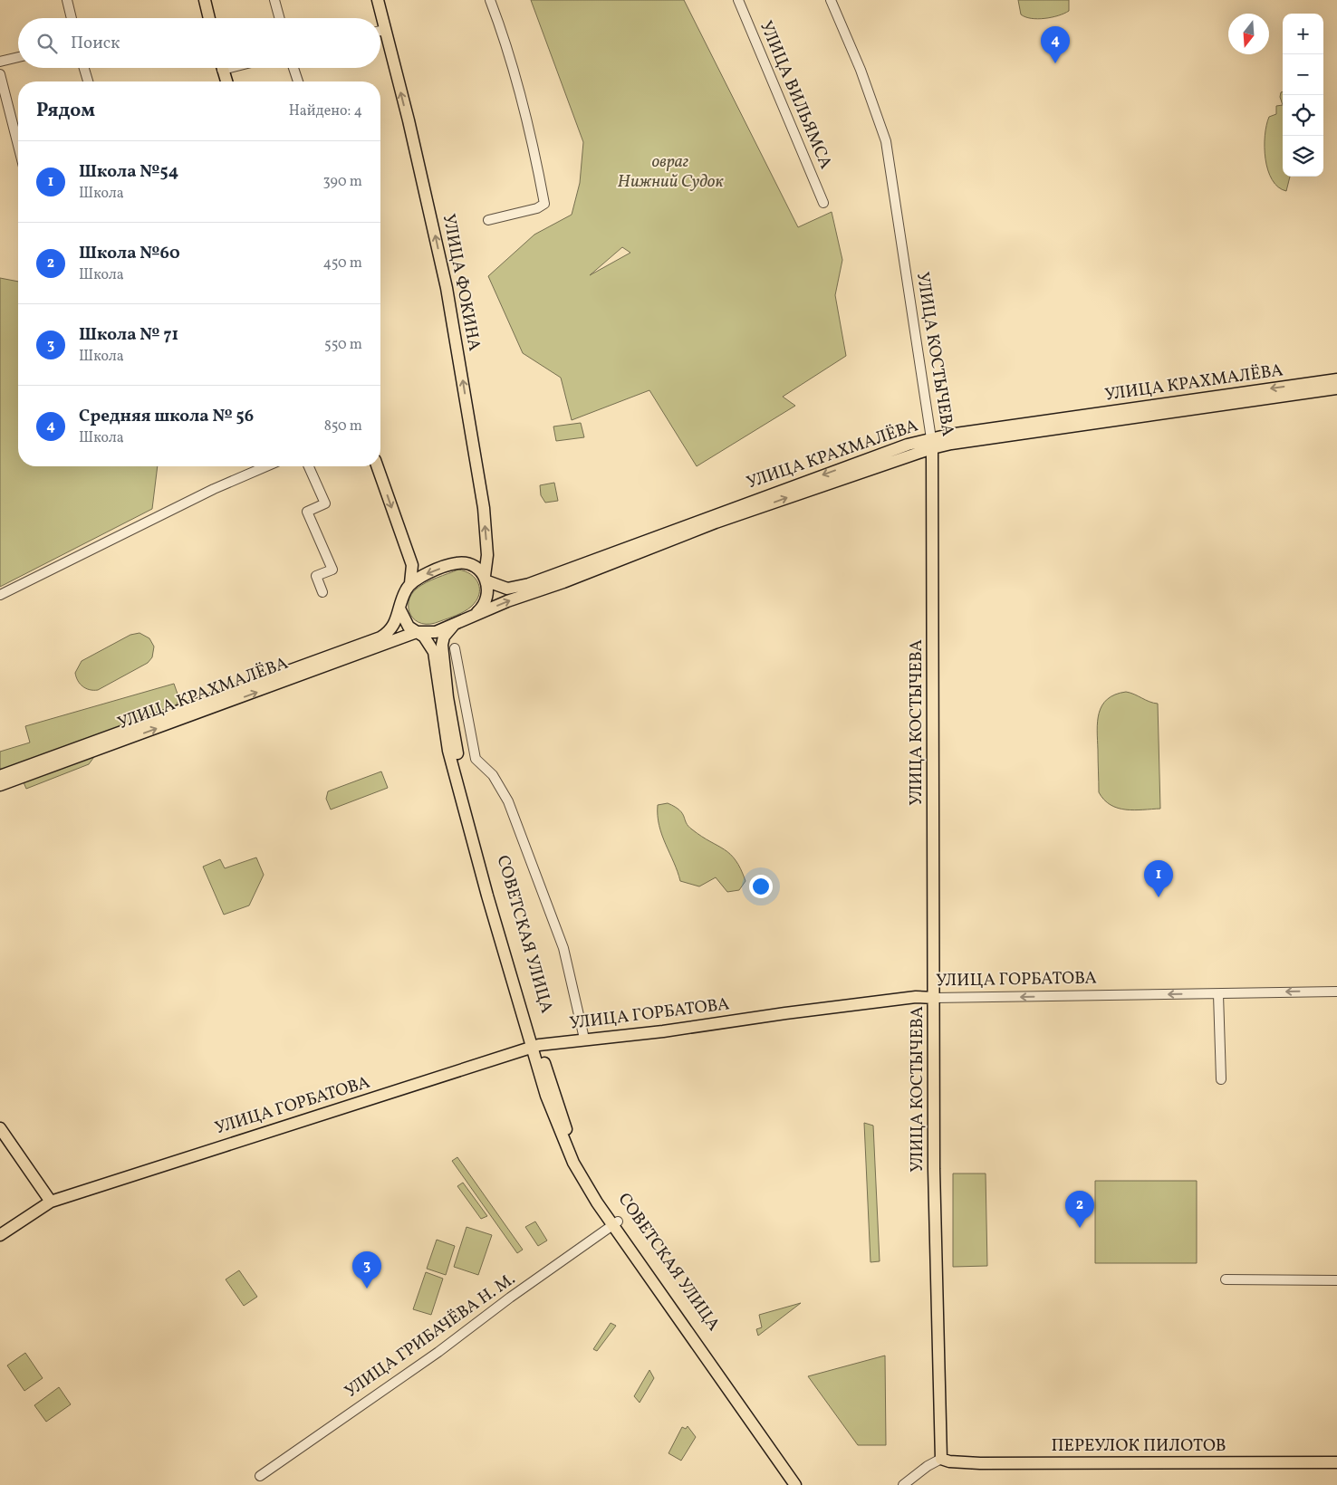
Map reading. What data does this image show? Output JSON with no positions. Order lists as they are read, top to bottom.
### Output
{
  "streets": {
    "main road": [
      "УЛИЦА ФОКИНА",
      "УЛИЦА КОСТЫЧЕВА",
      "УЛИЦА КРАХМАЛЁВА",
      "СОВЕТСКАЯ УЛИЦА",
      "УЛИЦА ГОРБАТОВА",
      "ПЕРЕУЛОК ПИЛОТОВ"
    ],
    "street": ["УЛИЦА ВИЛЬЯМСА", "УЛИЦА ГРИБАЧЁВА Н. М."]
  },
  "crossings": [
    ["УЛИЦА ФОКИНА", "УЛИЦА КРАХМАЛЁВА"],
    ["УЛИЦА ФОКИНА", "СОВЕТСКАЯ УЛИЦА"],
    ["УЛИЦА КОСТЫЧЕВА", "УЛИЦА КРАХМАЛЁВА"],
    ["УЛИЦА КОСТЫЧЕВА", "УЛИЦА ГОРБАТОВА"],
    ["УЛИЦА КОСТЫЧЕВА", "ПЕРЕУЛОК ПИЛОТОВ"],
    ["УЛИЦА КРАХМАЛЁВА", "СОВЕТСКАЯ УЛИЦА"],
    ["СОВЕТСКАЯ УЛИЦА", "УЛИЦА ГОРБАТОВА"],
    ["СОВЕТСКАЯ УЛИЦА", "УЛИЦА ГРИБАЧЁВА Н. М."]
  ],
  "one_way": ["УЛИЦА ФОКИНА"],
  "parks": ["овраг Нижний Судок"],
  "north": "bottom",
  "page": {
    "map_buttons": ["+", "−"],
    "search": "Поиск",
    "pins": [
      "4",
      "1",
      "2",
      "3"
    ],
    "heading": ["Рядом", "Найдено: 4"],
    "list": [
      {
        "mark": "1",
        "name": "Школа №54",
        "note": "Школа",
        "value": "390 m"
      },
      {
        "mark": "2",
        "name": "Школа №60",
        "note": "Школа",
        "value": "450 m"
      },
      {
        "mark": "3",
        "name": "Школа № 71",
        "note": "Школа",
        "value": "550 m"
      },
      {
        "mark": "4",
        "name": "Средняя школа № 56",
        "note": "Школа",
        "value": "850 m"
      }
    ]
  }
}
